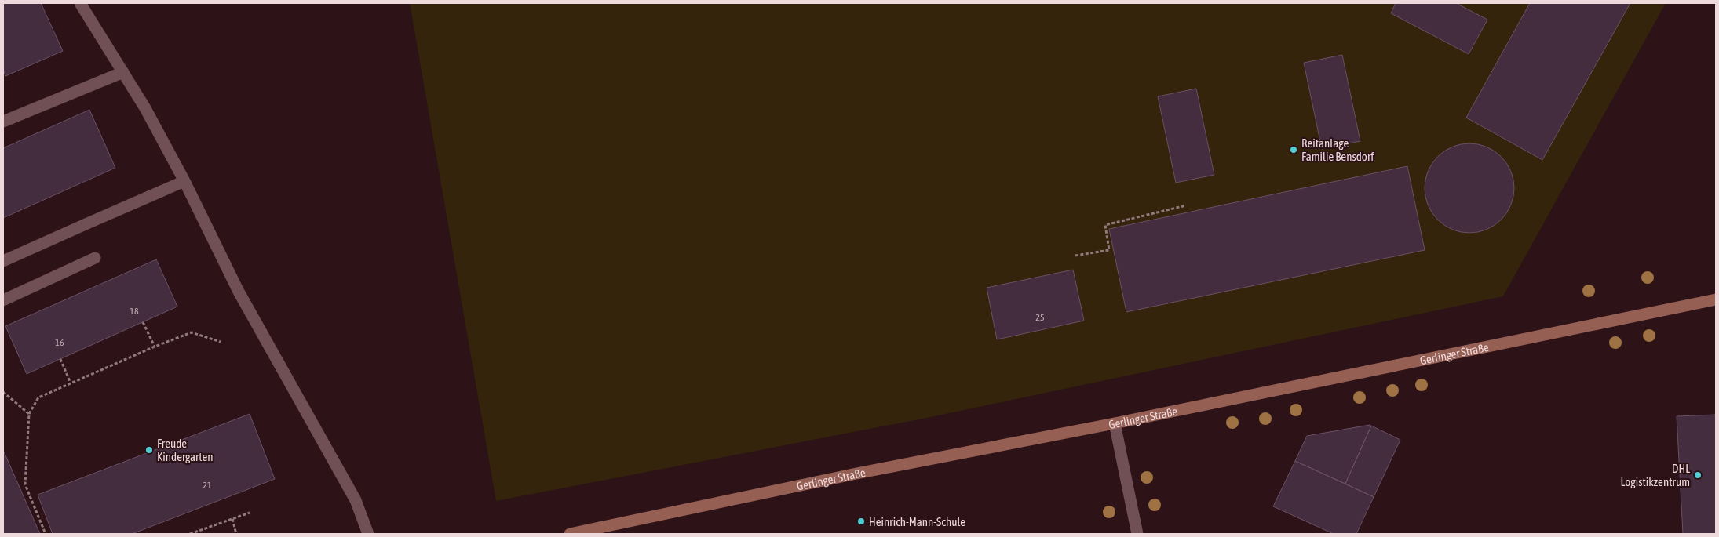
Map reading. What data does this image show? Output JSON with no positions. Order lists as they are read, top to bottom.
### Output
{
  "streets": {
    "street": ["Gerlinger Straße"]
  },
  "places": [
    "Reitanlage Familie Bensdorf",
    "Freude Kindergarten",
    "DHL Logistikzentrum",
    "Heinrich-Mann-Schule"
  ],
  "house_numbers": [
    "18",
    "25",
    "16",
    "21"
  ]
}
